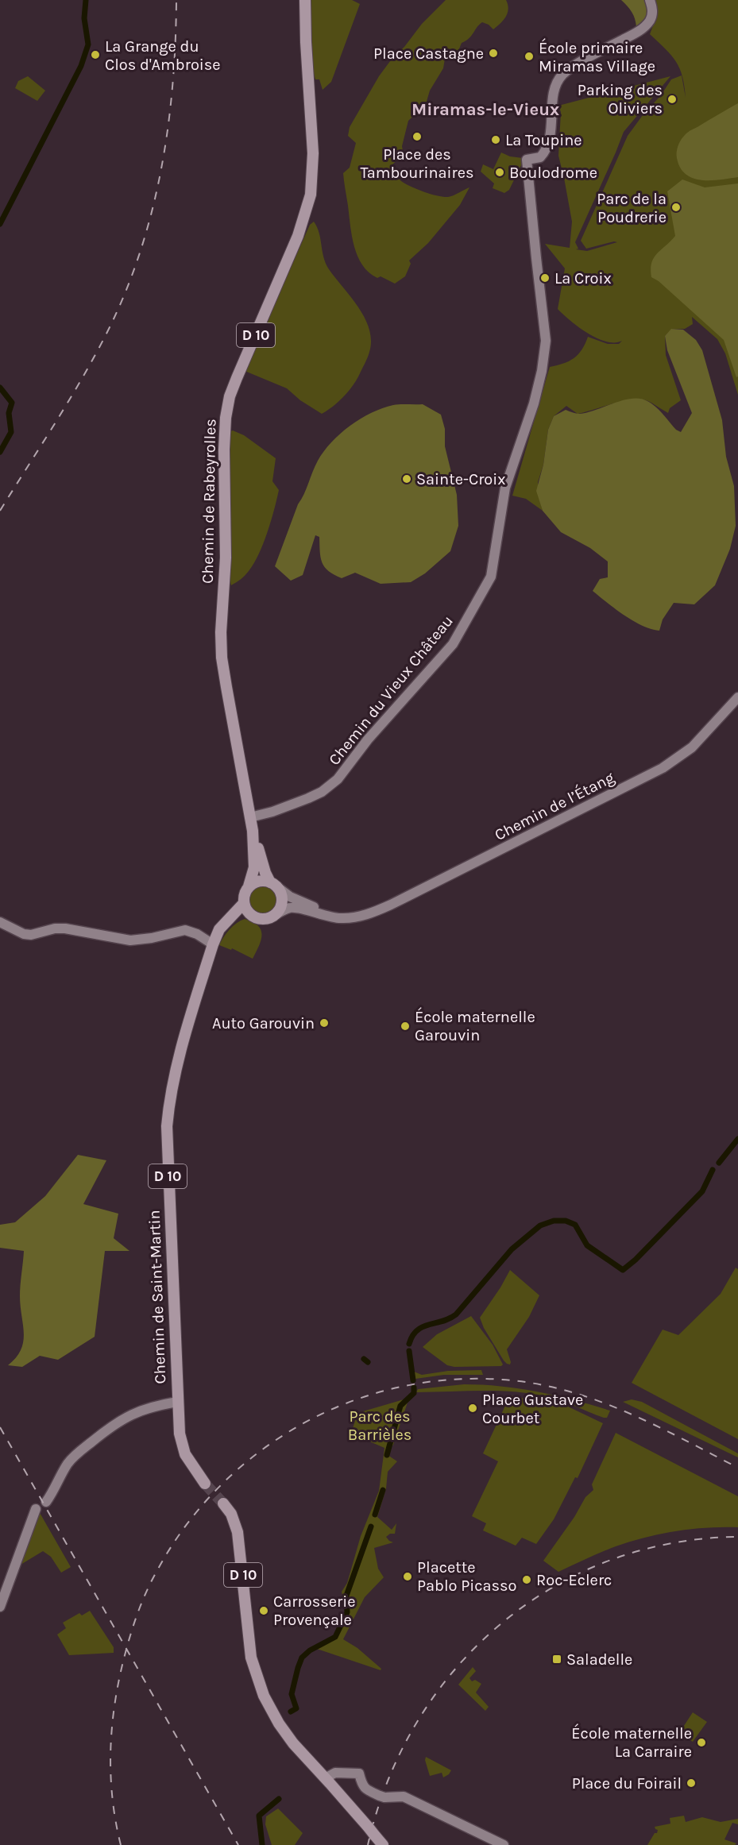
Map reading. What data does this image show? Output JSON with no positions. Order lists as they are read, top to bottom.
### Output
{
  "streets": {
    "main road": ["D 10", "Chemin de Rabeyrolles", "Chemin de Saint-Martin"],
    "street": ["Chemin du Vieux Château", "Chemin de l’Étang"]
  },
  "crossings": [
    ["D 10", "Chemin de Rabeyrolles"],
    ["D 10", "Chemin de l’Étang"],
    ["D 10", "Chemin de Saint-Martin"],
    ["Chemin de Rabeyrolles", "Chemin du Vieux Château"],
    ["Chemin de Rabeyrolles", "Chemin de l’Étang"]
  ],
  "districts": ["Miramas-le-Vieux"],
  "parks": ["Parc des Barrièles"],
  "places": {
    "other": [
      "Place Castagne",
      "La Grange du Clos d'Ambroise",
      "École primaire Miramas Village",
      "Parking des Oliviers",
      "Place des Tambourinaires",
      "La Toupine",
      "Boulodrome",
      "Parc de la Poudrerie",
      "La Croix",
      "Sainte-Croix",
      "Auto Garouvin",
      "École maternelle Garouvin",
      "Place Gustave Courbet",
      "Placette Pablo Picasso",
      "Roc-Eclerc",
      "Carrosserie Provençale",
      "École maternelle La Carraire",
      "Place du Foirail"
    ],
    "transit": ["Saladelle"]
  }
}
